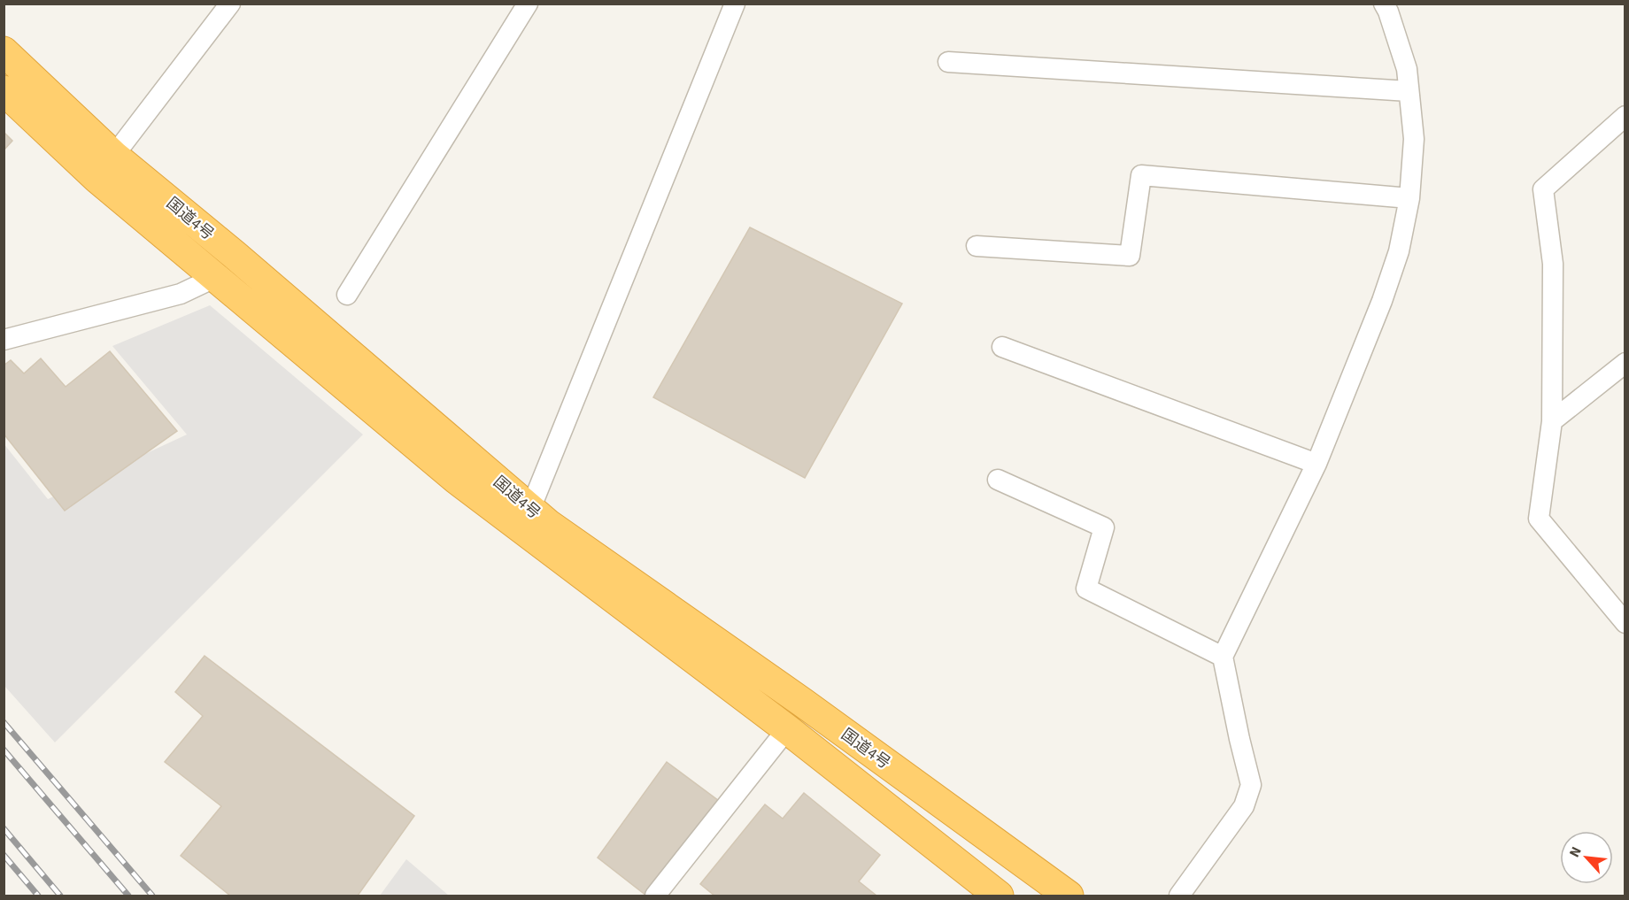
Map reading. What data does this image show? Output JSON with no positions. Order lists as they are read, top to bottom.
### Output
{
  "streets": {
    "highway": ["国道4号"]
  },
  "north": "top left"
}
